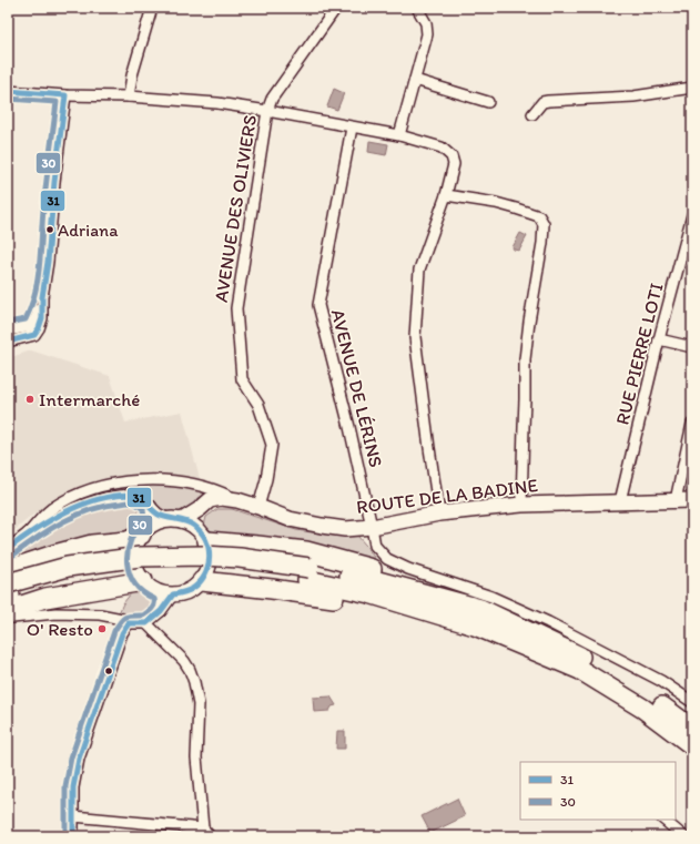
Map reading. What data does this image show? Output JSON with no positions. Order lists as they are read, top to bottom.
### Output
{
  "streets": {
    "street": [
      "AVENUE DES OLIVIERS",
      "RUE PIERRE LOTI",
      "AVENUE DE LÉRINS",
      "ROUTE DE LA BADINE"
    ]
  },
  "crossings": [
    ["AVENUE DES OLIVIERS", "ROUTE DE LA BADINE"],
    ["RUE PIERRE LOTI", "ROUTE DE LA BADINE"],
    ["AVENUE DE LÉRINS", "ROUTE DE LA BADINE"]
  ],
  "places": ["Adriana", "Intermarché", "O' Resto"],
  "lines": ["transit line 31", "transit line 30"],
  "legend": ["31", "30"]
}
